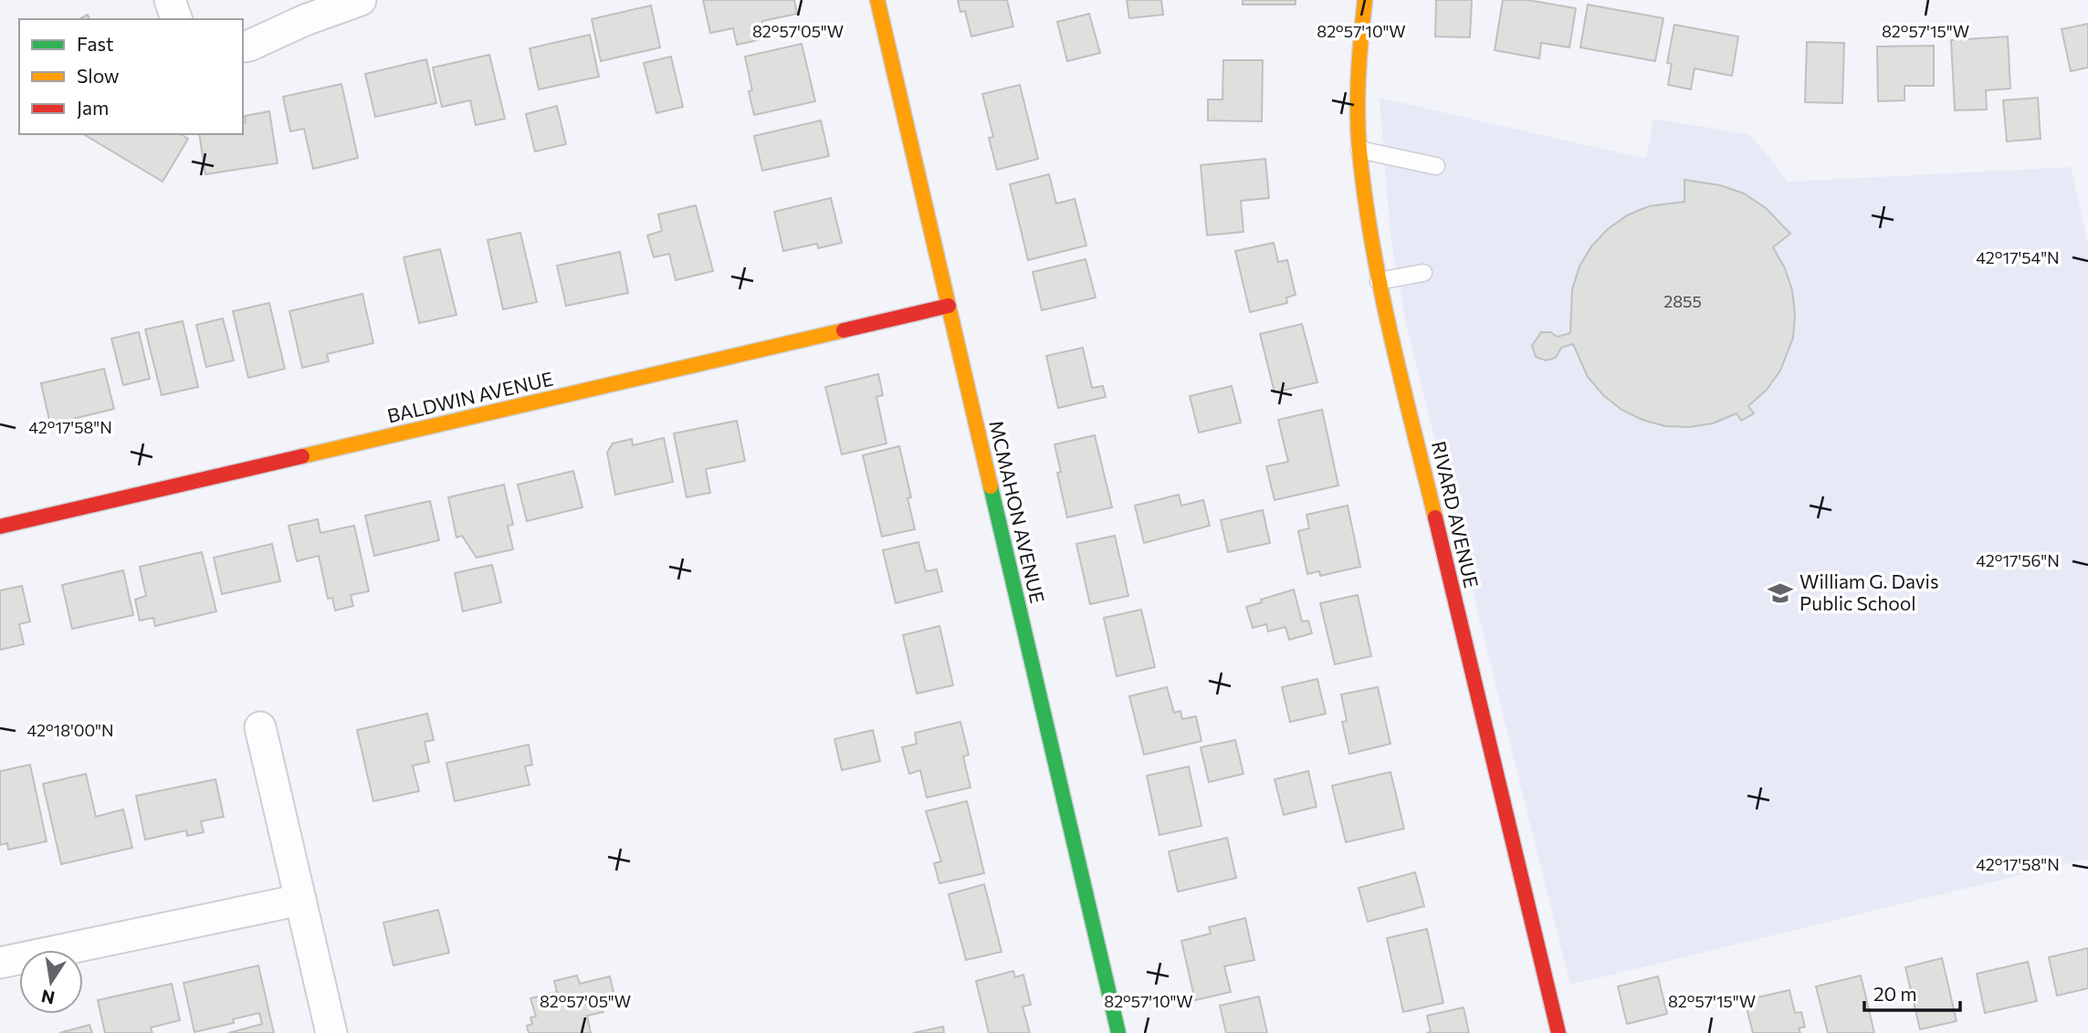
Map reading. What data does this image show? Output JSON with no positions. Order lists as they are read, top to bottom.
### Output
{
  "streets": {
    "street": ["BALDWIN AVENUE", "MCMAHON AVENUE", "RIVARD AVENUE"]
  },
  "crossings": [
    ["BALDWIN AVENUE", "MCMAHON AVENUE"]
  ],
  "places": {
    "school or university": ["William G. Davis Public School"]
  },
  "house_numbers": ["2855"],
  "legend": ["Fast", "Slow", "Jam"],
  "scale_bar": "20 m",
  "north": "bottom",
  "coordinates": [
    "82°57'05\"W",
    "82°57'10\"W",
    "82°57'15\"W",
    "42°17'54\"N",
    "42°17'58\"N",
    "42°17'56\"N",
    "42°18'00\"N"
  ]
}
